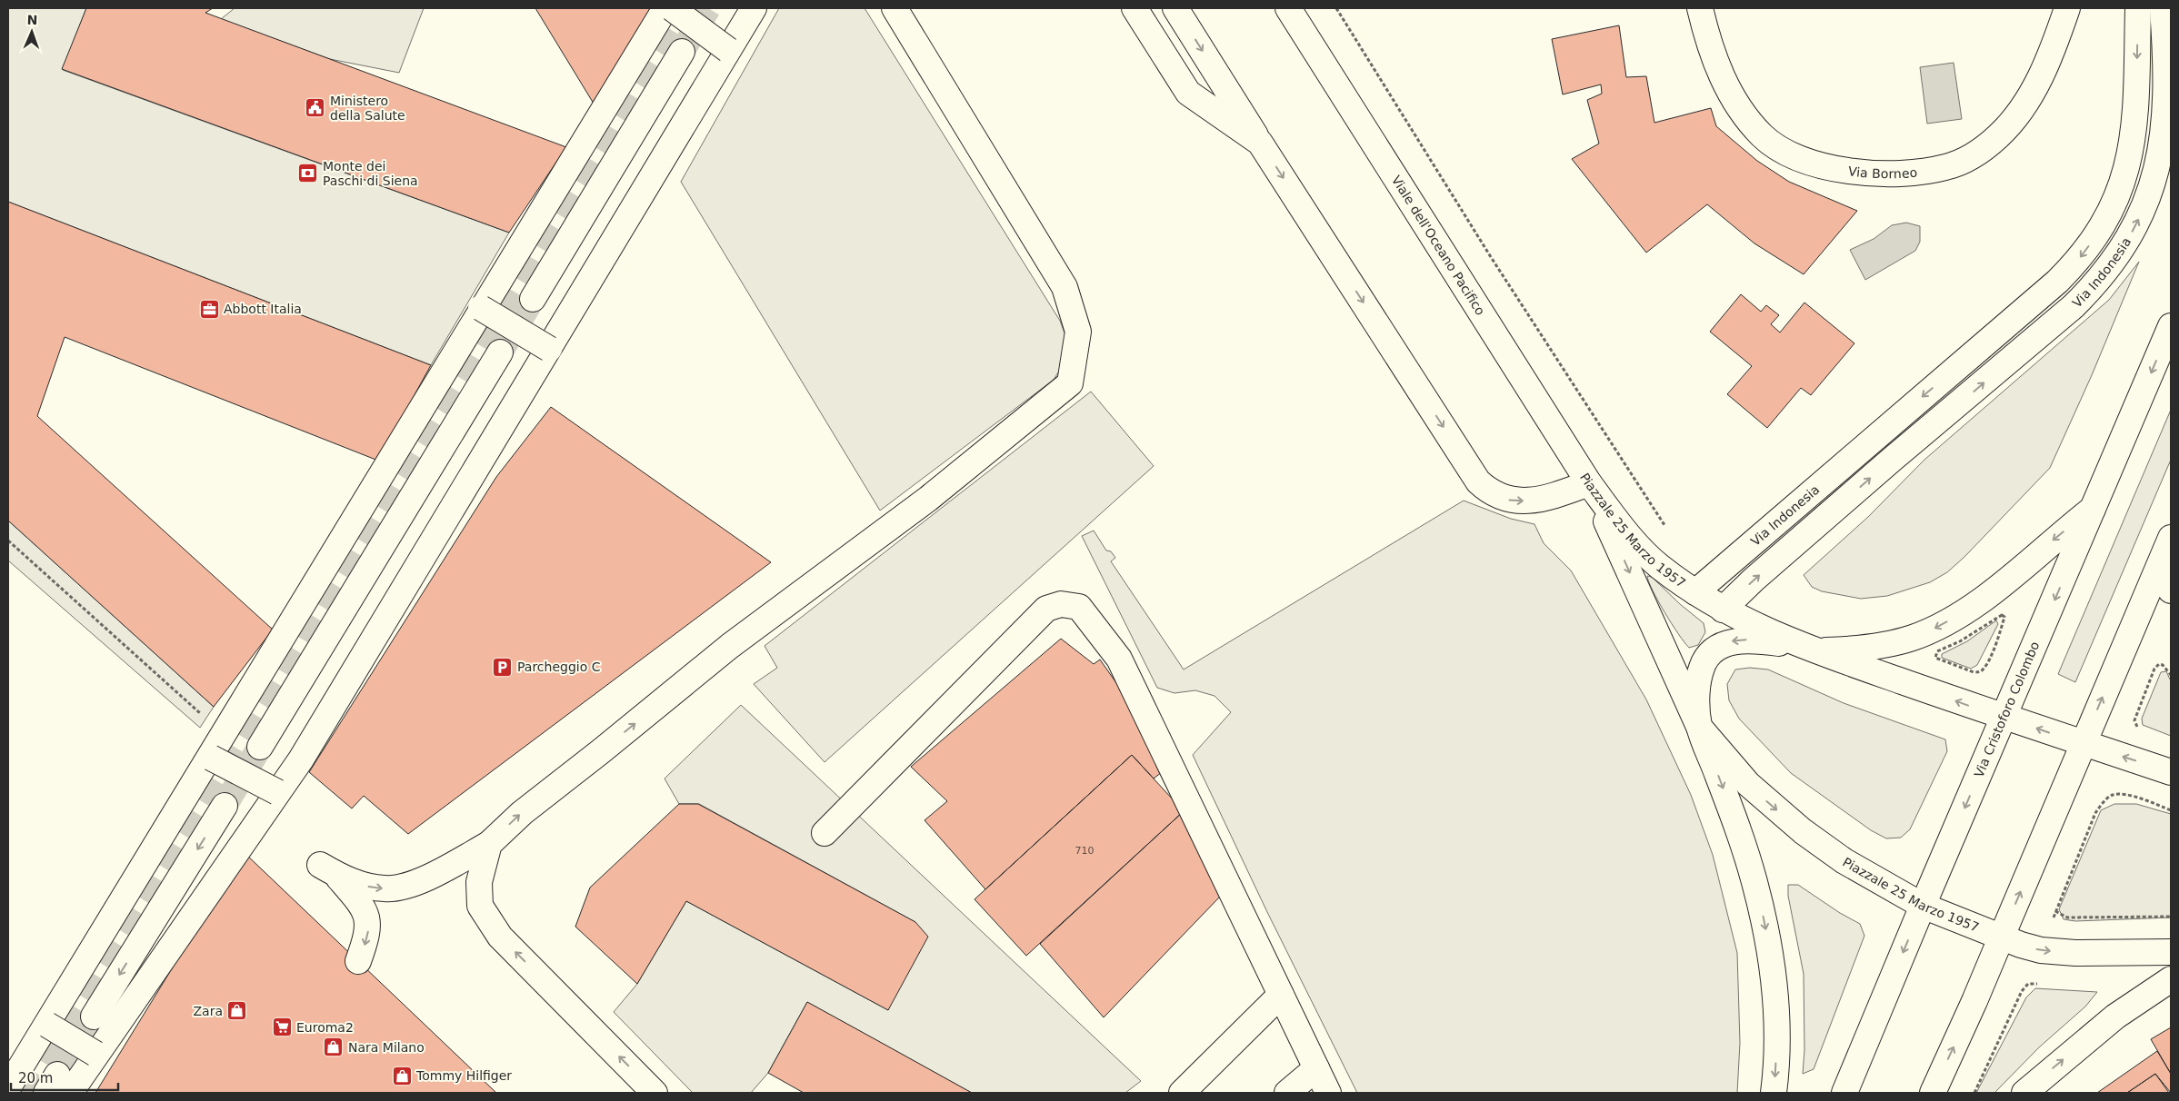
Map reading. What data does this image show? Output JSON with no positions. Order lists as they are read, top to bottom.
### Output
{
  "streets": {
    "main road": [
      "Via Borneo",
      "Viale dell'Oceano Pacifico",
      "Via Indonesia",
      "Piazzale 25 Marzo 1957",
      "Via Cristoforo Colombo"
    ]
  },
  "crossings": [
    ["Viale dell'Oceano Pacifico", "Piazzale 25 Marzo 1957"],
    ["Via Indonesia", "Piazzale 25 Marzo 1957"],
    ["Piazzale 25 Marzo 1957", "Via Cristoforo Colombo"]
  ],
  "places": {
    "public building": ["Ministero della Salute"],
    "bank": ["Monte dei Paschi di Siena"],
    "office": ["Abbott Italia"],
    "parking": ["Parcheggio C"],
    "shop": ["Zara", "Nara Milano", "Tommy Hilfiger"],
    "supermarket": ["Euroma2"]
  },
  "house_numbers": ["710"],
  "scale_bar": "20 m",
  "north": "top"
}
